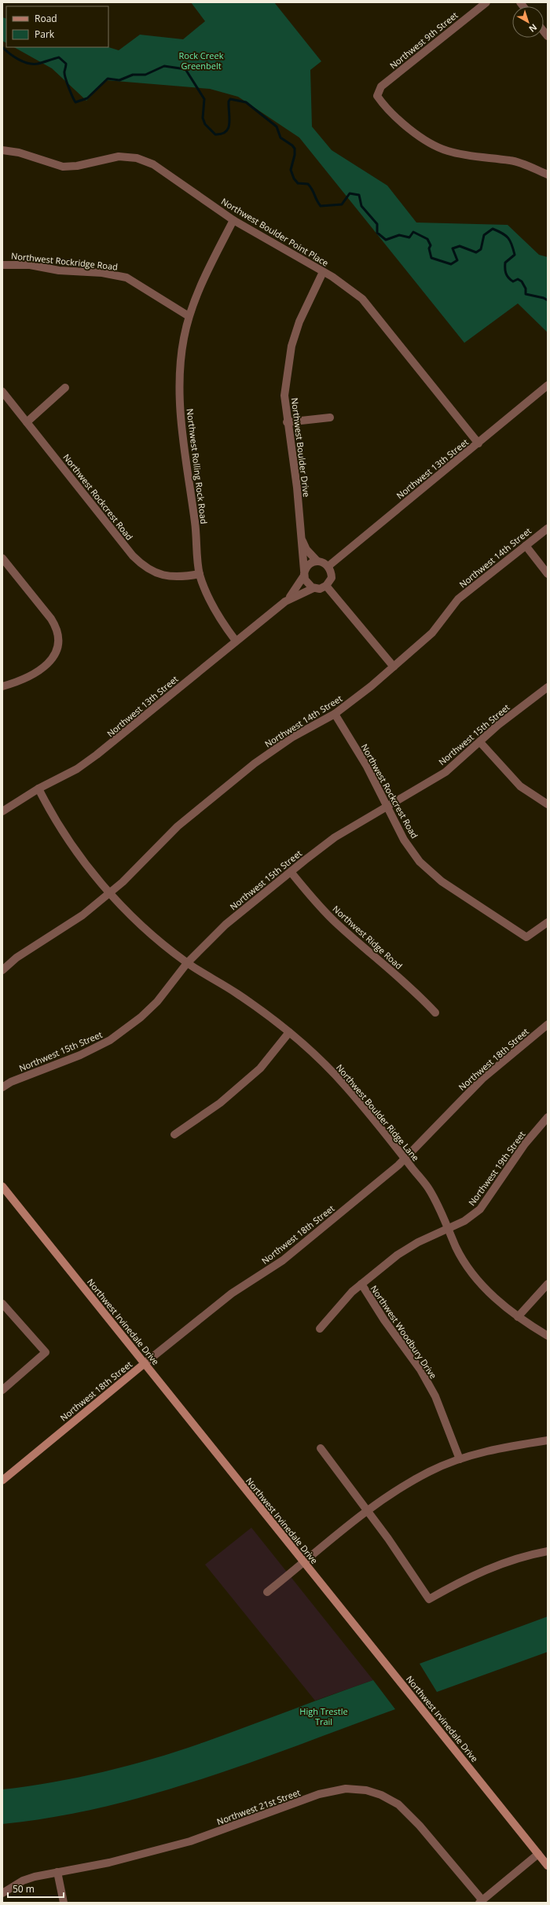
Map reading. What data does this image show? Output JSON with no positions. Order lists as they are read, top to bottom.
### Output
{
  "streets": {
    "main road": ["Northwest 18th Street", "Northwest Irvinedale Drive"],
    "street": [
      "Northwest 9th Street",
      "Northwest Boulder Point Place",
      "Northwest Rockridge Road",
      "Northwest Boulder Drive",
      "Northwest Rolling Rock Road",
      "Northwest 13th Street",
      "Northwest Rockcrest Road",
      "Northwest 14th Street",
      "Northwest 15th Street",
      "Northwest Ridge Road",
      "Northwest Boulder Ridge Lane",
      "Northwest 19th Street",
      "Northwest Woodbury Drive",
      "Northwest 21st Street"
    ]
  },
  "crossings": [
    ["Northwest Boulder Point Place", "Northwest Boulder Drive"],
    ["Northwest Boulder Point Place", "Northwest Rolling Rock Road"],
    ["Northwest Boulder Point Place", "Northwest 13th Street"],
    ["Northwest Rockridge Road", "Northwest Rolling Rock Road"],
    ["Northwest Boulder Drive", "Northwest 13th Street"],
    ["Northwest Rolling Rock Road", "Northwest 13th Street"],
    ["Northwest Rolling Rock Road", "Northwest Rockcrest Road"],
    ["Northwest 13th Street", "Northwest Boulder Ridge Lane"],
    ["Northwest Rockcrest Road", "Northwest 14th Street"],
    ["Northwest Rockcrest Road", "Northwest 15th Street"],
    ["Northwest 14th Street", "Northwest Boulder Ridge Lane"],
    ["Northwest 15th Street", "Northwest Ridge Road"],
    ["Northwest 15th Street", "Northwest Boulder Ridge Lane"],
    ["Northwest 18th Street", "Northwest Boulder Ridge Lane"],
    ["Northwest 18th Street", "Northwest Irvinedale Drive"],
    ["Northwest Boulder Ridge Lane", "Northwest 19th Street"],
    ["Northwest 19th Street", "Northwest Woodbury Drive"]
  ],
  "parks": ["Rock Creek Greenbelt", "High Trestle Trail"],
  "legend": ["Road", "Park"],
  "scale_bar": "50 m",
  "north": "bottom right"
}
